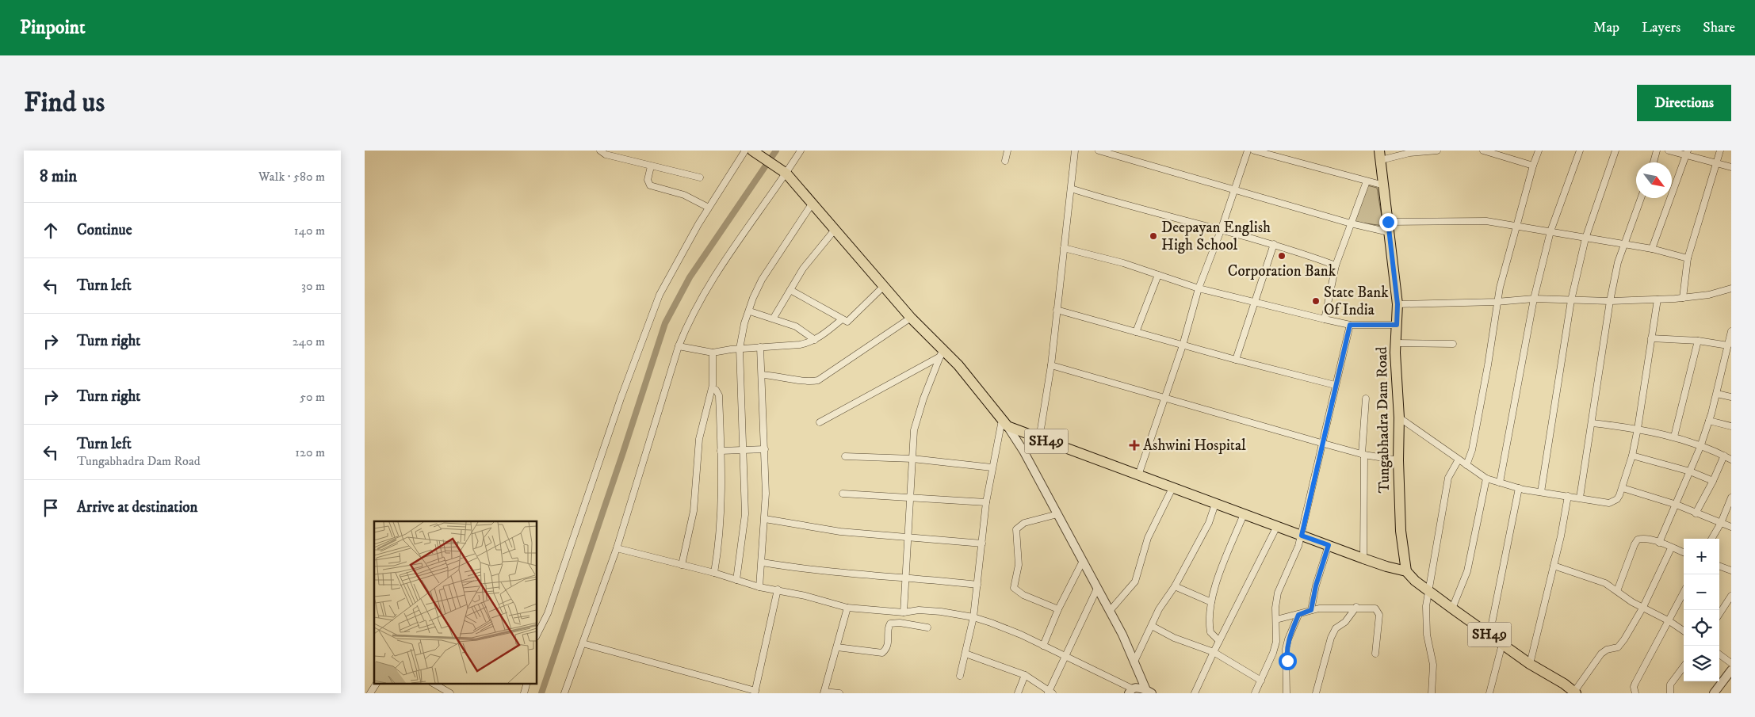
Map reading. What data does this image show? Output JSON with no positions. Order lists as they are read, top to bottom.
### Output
{
  "streets": {
    "main road": ["Tungabhadra Dam Road", "SH49"]
  },
  "crossings": [
    ["Tungabhadra Dam Road", "SH49"]
  ],
  "places": {
    "other": ["Deepayan English High School", "Corporation Bank", "State Bank Of India"],
    "health": ["Ashwini Hospital"]
  },
  "north": "bottom right",
  "page": {
    "header": "Pinpoint",
    "nav": ["Map", "Layers", "Share"],
    "buttons": "Directions",
    "title": "Find us",
    "heading": ["8 min", "Walk · 580 m"],
    "list": [
      ["Continue", "140 m"],
      ["Turn left", "30 m"],
      ["Turn right", "240 m"],
      ["Turn right", "50 m"],
      ["Turn left", "Tungabhadra Dam Road", "120 m"],
      "Arrive at destination"
    ],
    "map_buttons": ["+", "−"]
  }
}
